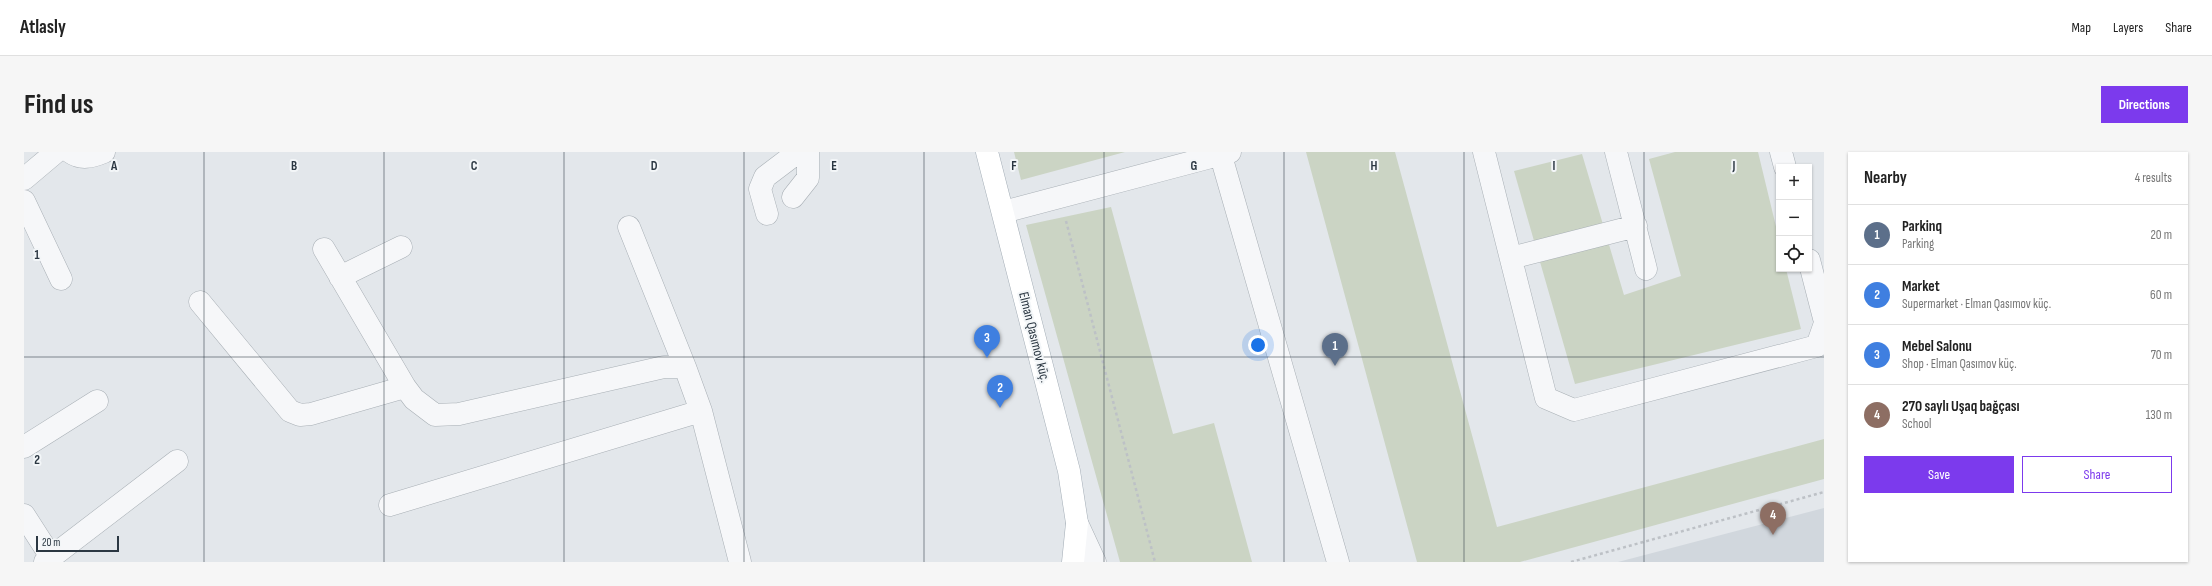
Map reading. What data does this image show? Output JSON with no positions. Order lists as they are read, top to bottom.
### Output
{
  "streets": {
    "main road": ["Elman Qasımov küç."]
  },
  "scale_bar": "20 m",
  "page": {
    "header": "Atlasly",
    "nav": ["Map", "Layers", "Share"],
    "buttons": [
      "Directions",
      ["Save", "Share"]
    ],
    "title": "Find us",
    "heading": ["Nearby", "4 results"],
    "map_buttons": ["+", "−"],
    "list": [
      {
        "mark": "1",
        "name": "Parkinq",
        "note": "Parking",
        "value": "20 m"
      },
      {
        "mark": "2",
        "name": "Market",
        "note": "Supermarket · Elman Qasımov küç.",
        "value": "60 m"
      },
      {
        "mark": "3",
        "name": "Mebel Salonu",
        "note": "Shop · Elman Qasımov küç.",
        "value": "70 m"
      },
      {
        "mark": "4",
        "name": "270 saylı Uşaq bağçası",
        "note": "School",
        "value": "130 m"
      }
    ],
    "pins": [
      "3",
      "1",
      "2",
      "4"
    ],
    "scale": "20 m"
  },
  "grid": {
    "columns": [
      "A",
      "B",
      "C",
      "D",
      "E",
      "F",
      "G",
      "H",
      "I",
      "J"
    ],
    "rows": ["1", "2"]
  }
}
